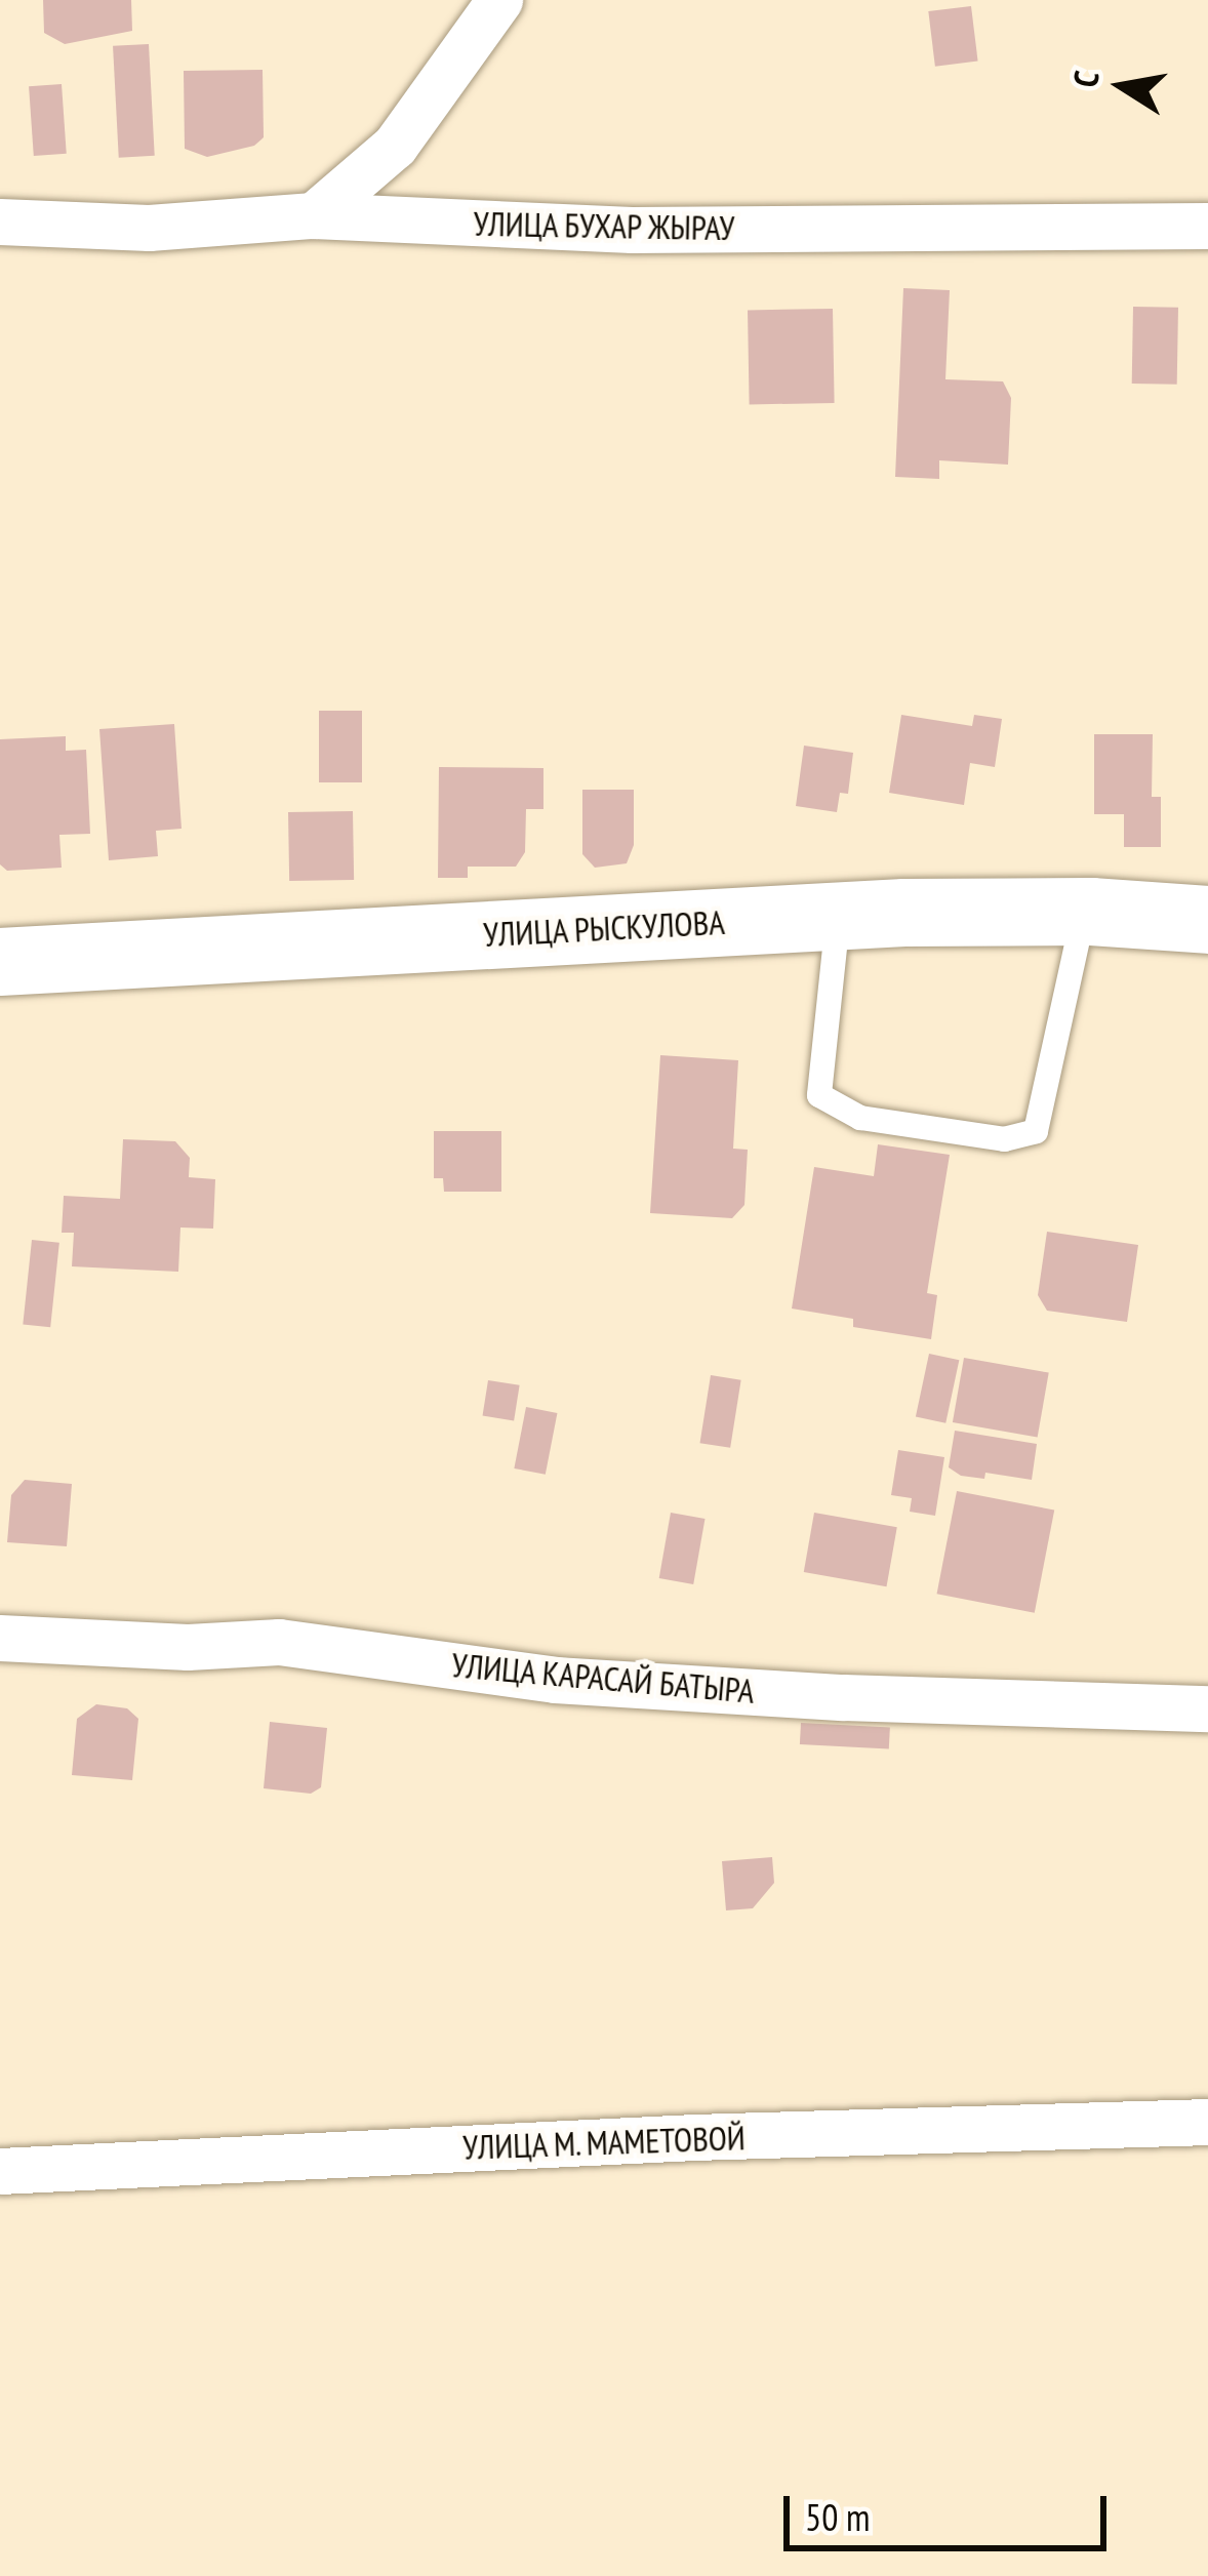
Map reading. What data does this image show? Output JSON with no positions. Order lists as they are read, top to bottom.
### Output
{
  "streets": {
    "street": [
      "УЛИЦА БУХАР ЖЫРАУ",
      "УЛИЦА РЫСКУЛОВА",
      "УЛИЦА КАРАСАЙ БАТЫРА",
      "УЛИЦА М. МАМЕТОВОЙ"
    ]
  },
  "scale_bar": "50 m",
  "north": "left"
}
